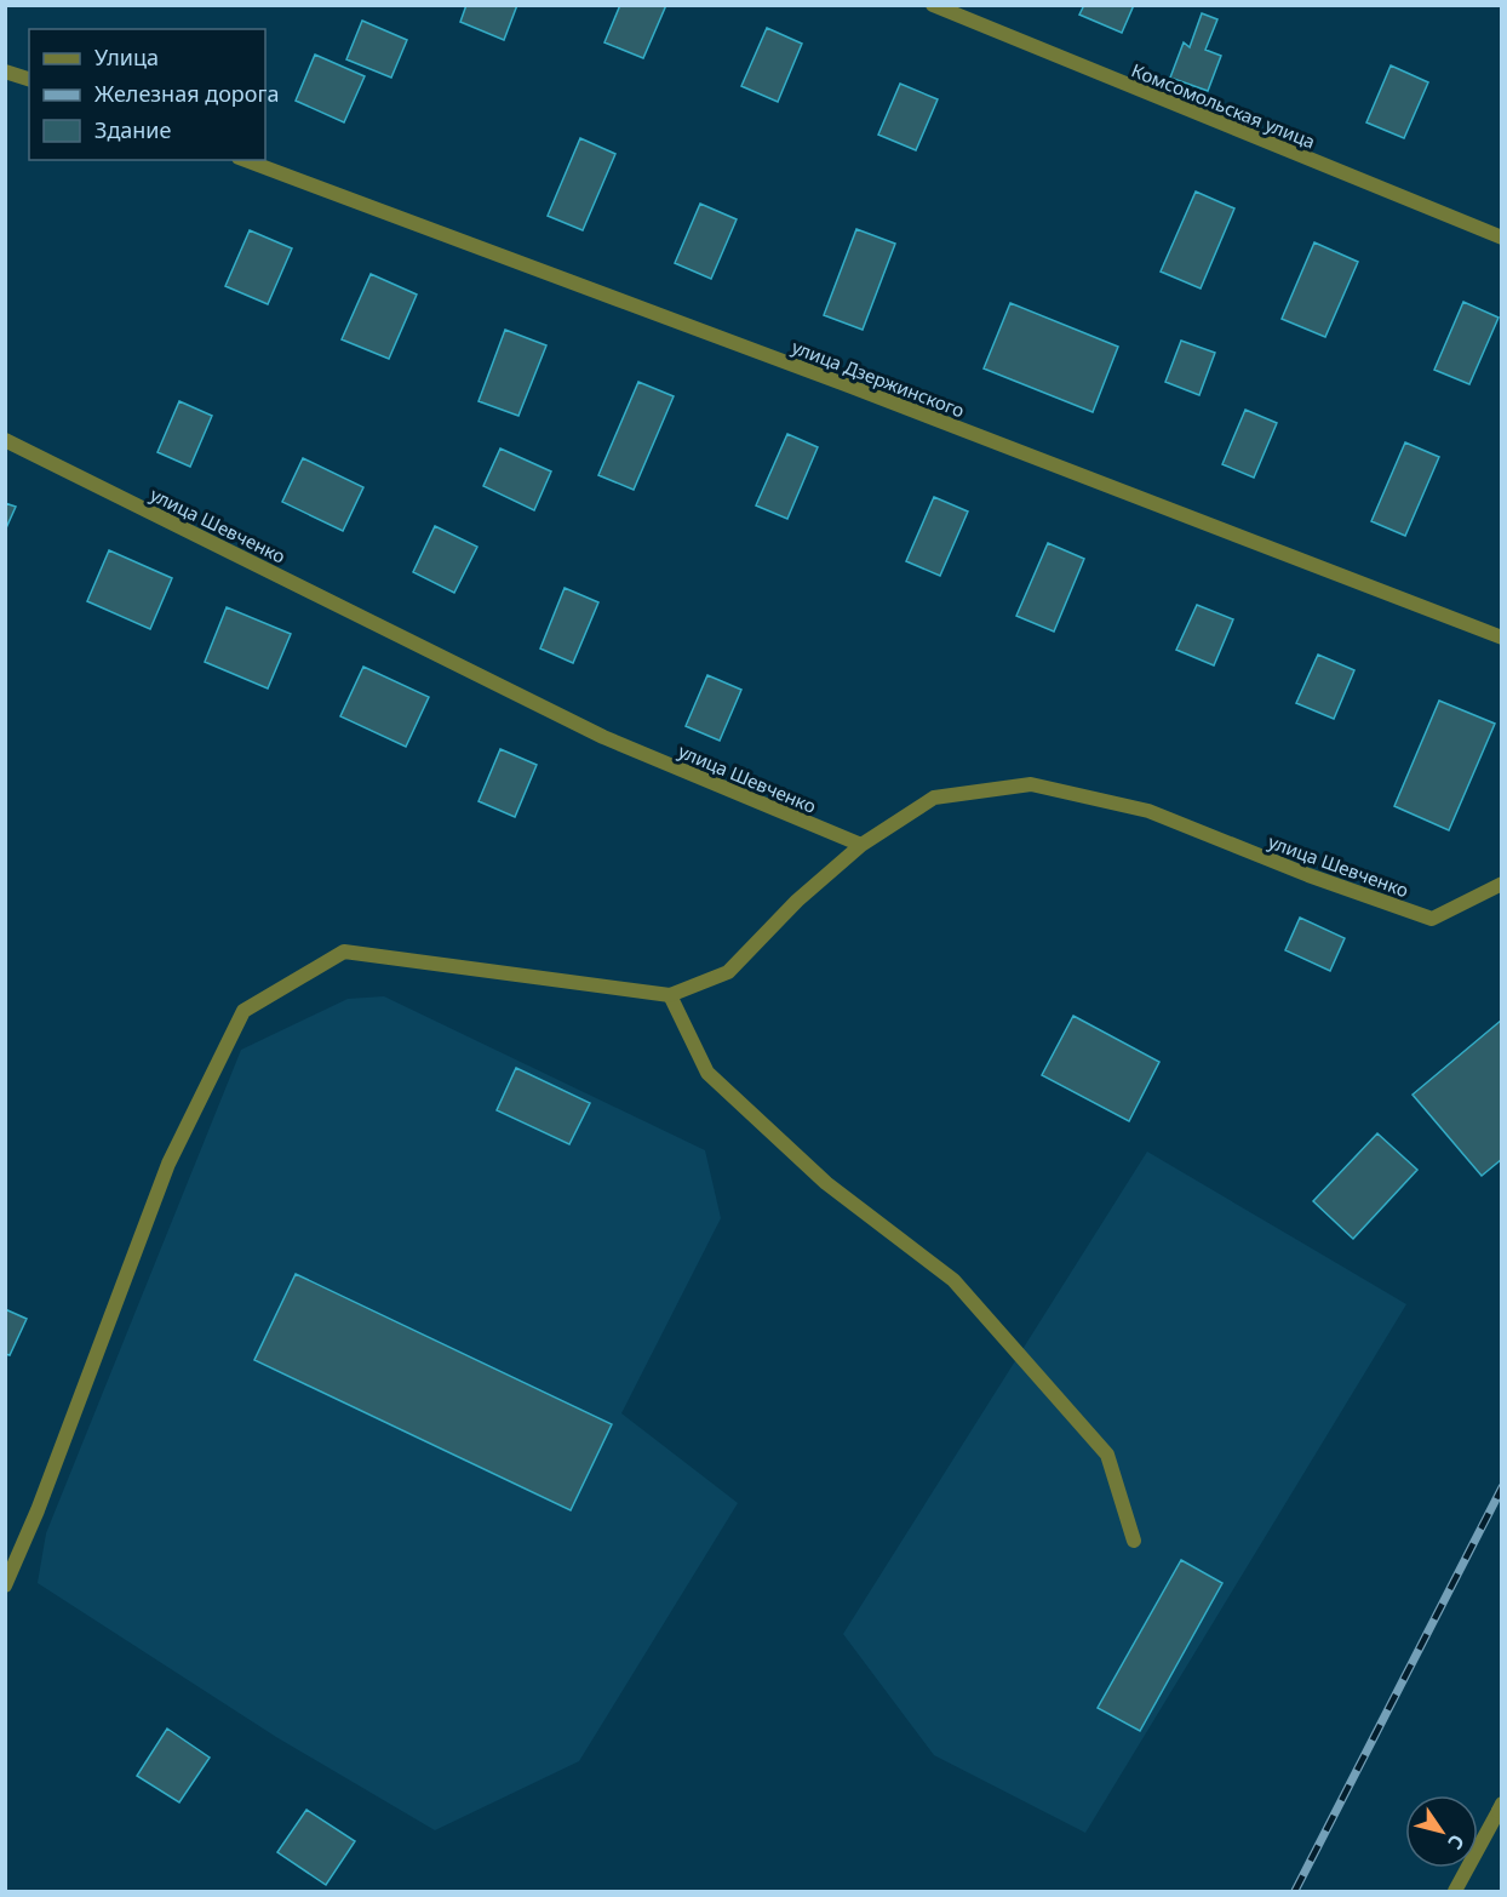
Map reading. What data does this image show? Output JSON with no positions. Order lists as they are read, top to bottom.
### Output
{
  "streets": {
    "street": ["Комсомольская улица", "улица Дзержинского", "улица Шевченко"]
  },
  "legend": ["Улица", "Железная дорога", "Здание"],
  "north": "bottom right"
}
